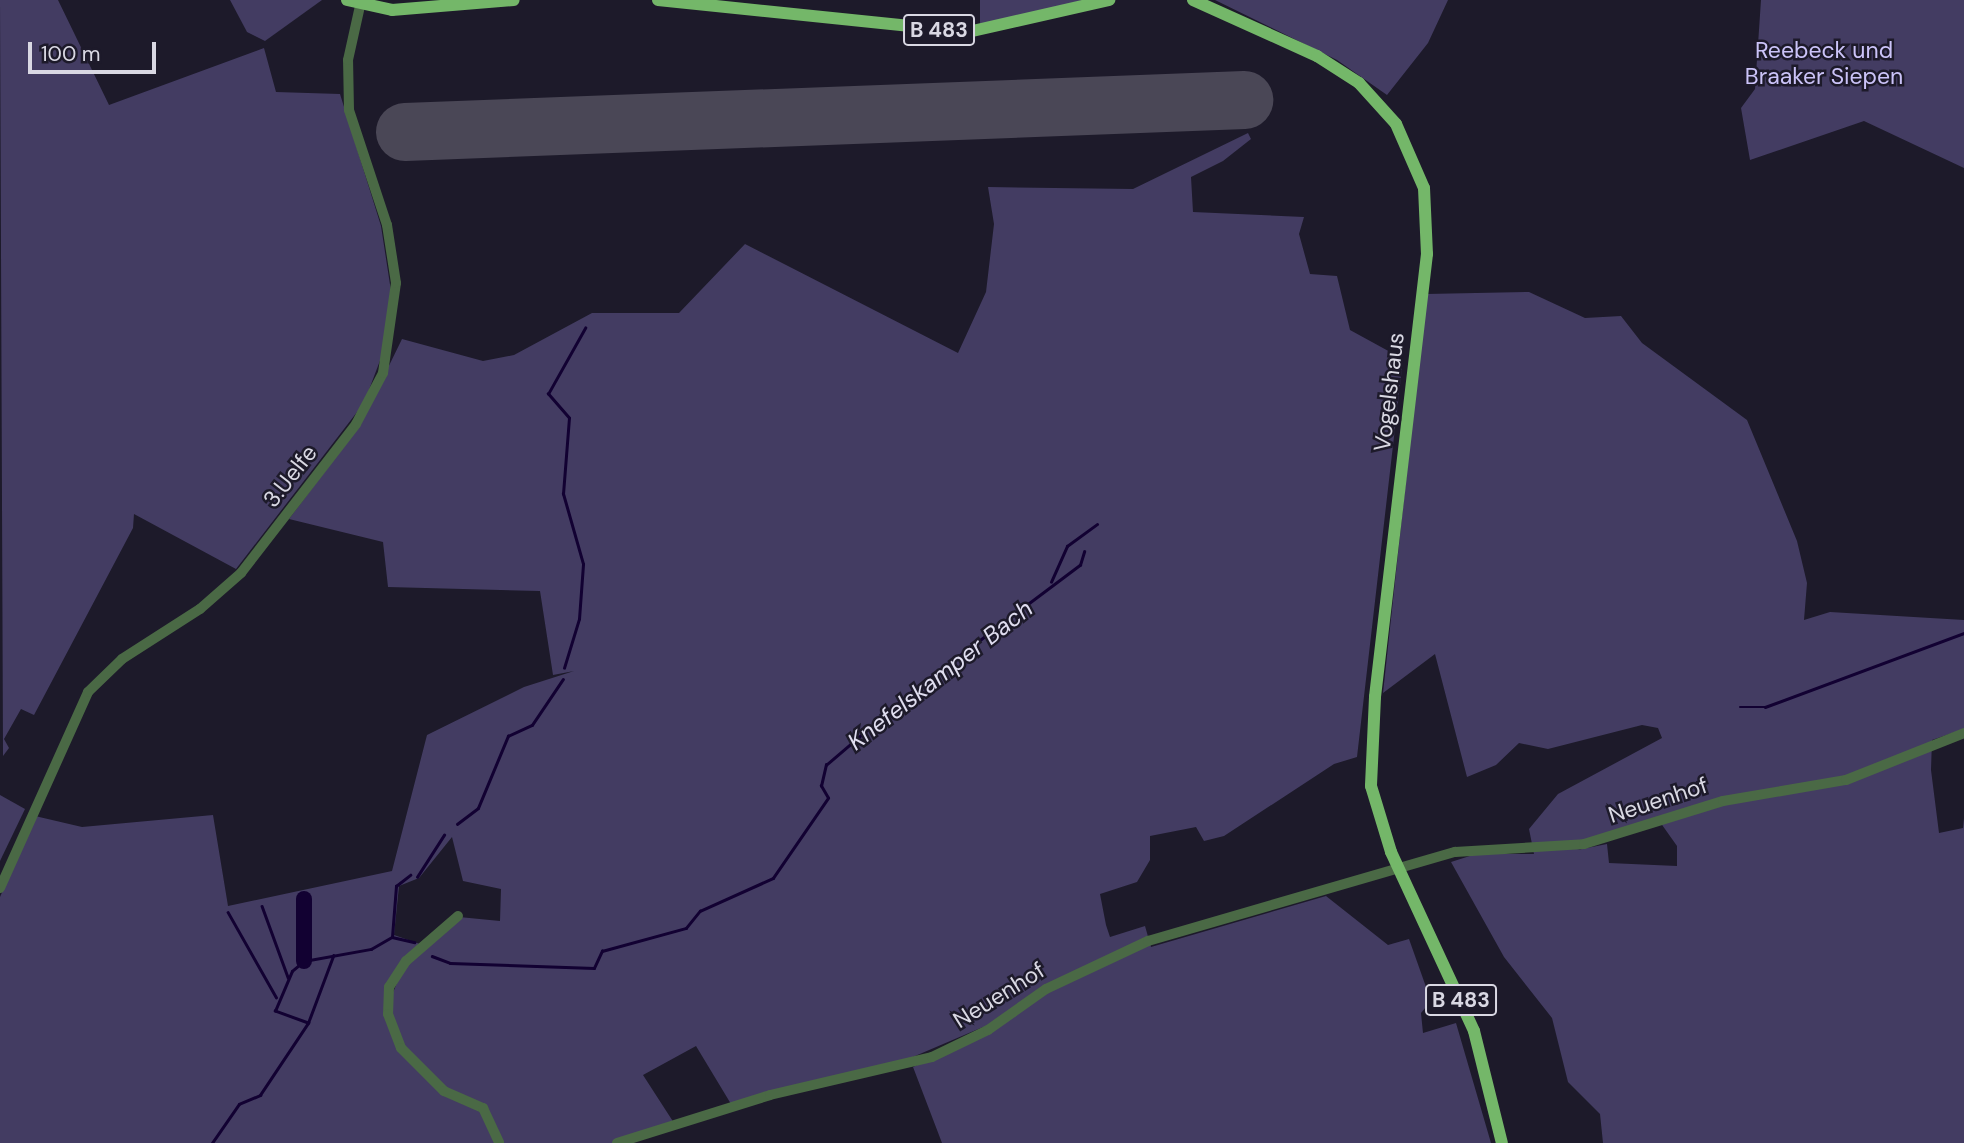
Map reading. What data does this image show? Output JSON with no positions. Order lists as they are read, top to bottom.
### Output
{
  "streets": {
    "main road": ["B 483", "Vogelshaus"],
    "street": ["3.Uelfe", "Neuenhof"]
  },
  "crossings": [
    ["B 483", "Vogelshaus"],
    ["B 483", "Neuenhof"],
    ["Vogelshaus", "Neuenhof"]
  ],
  "water": ["Knefelskamper Bach"],
  "parks": ["Reebeck und Braaker Siepen"],
  "scale_bar": "100 m"
}
